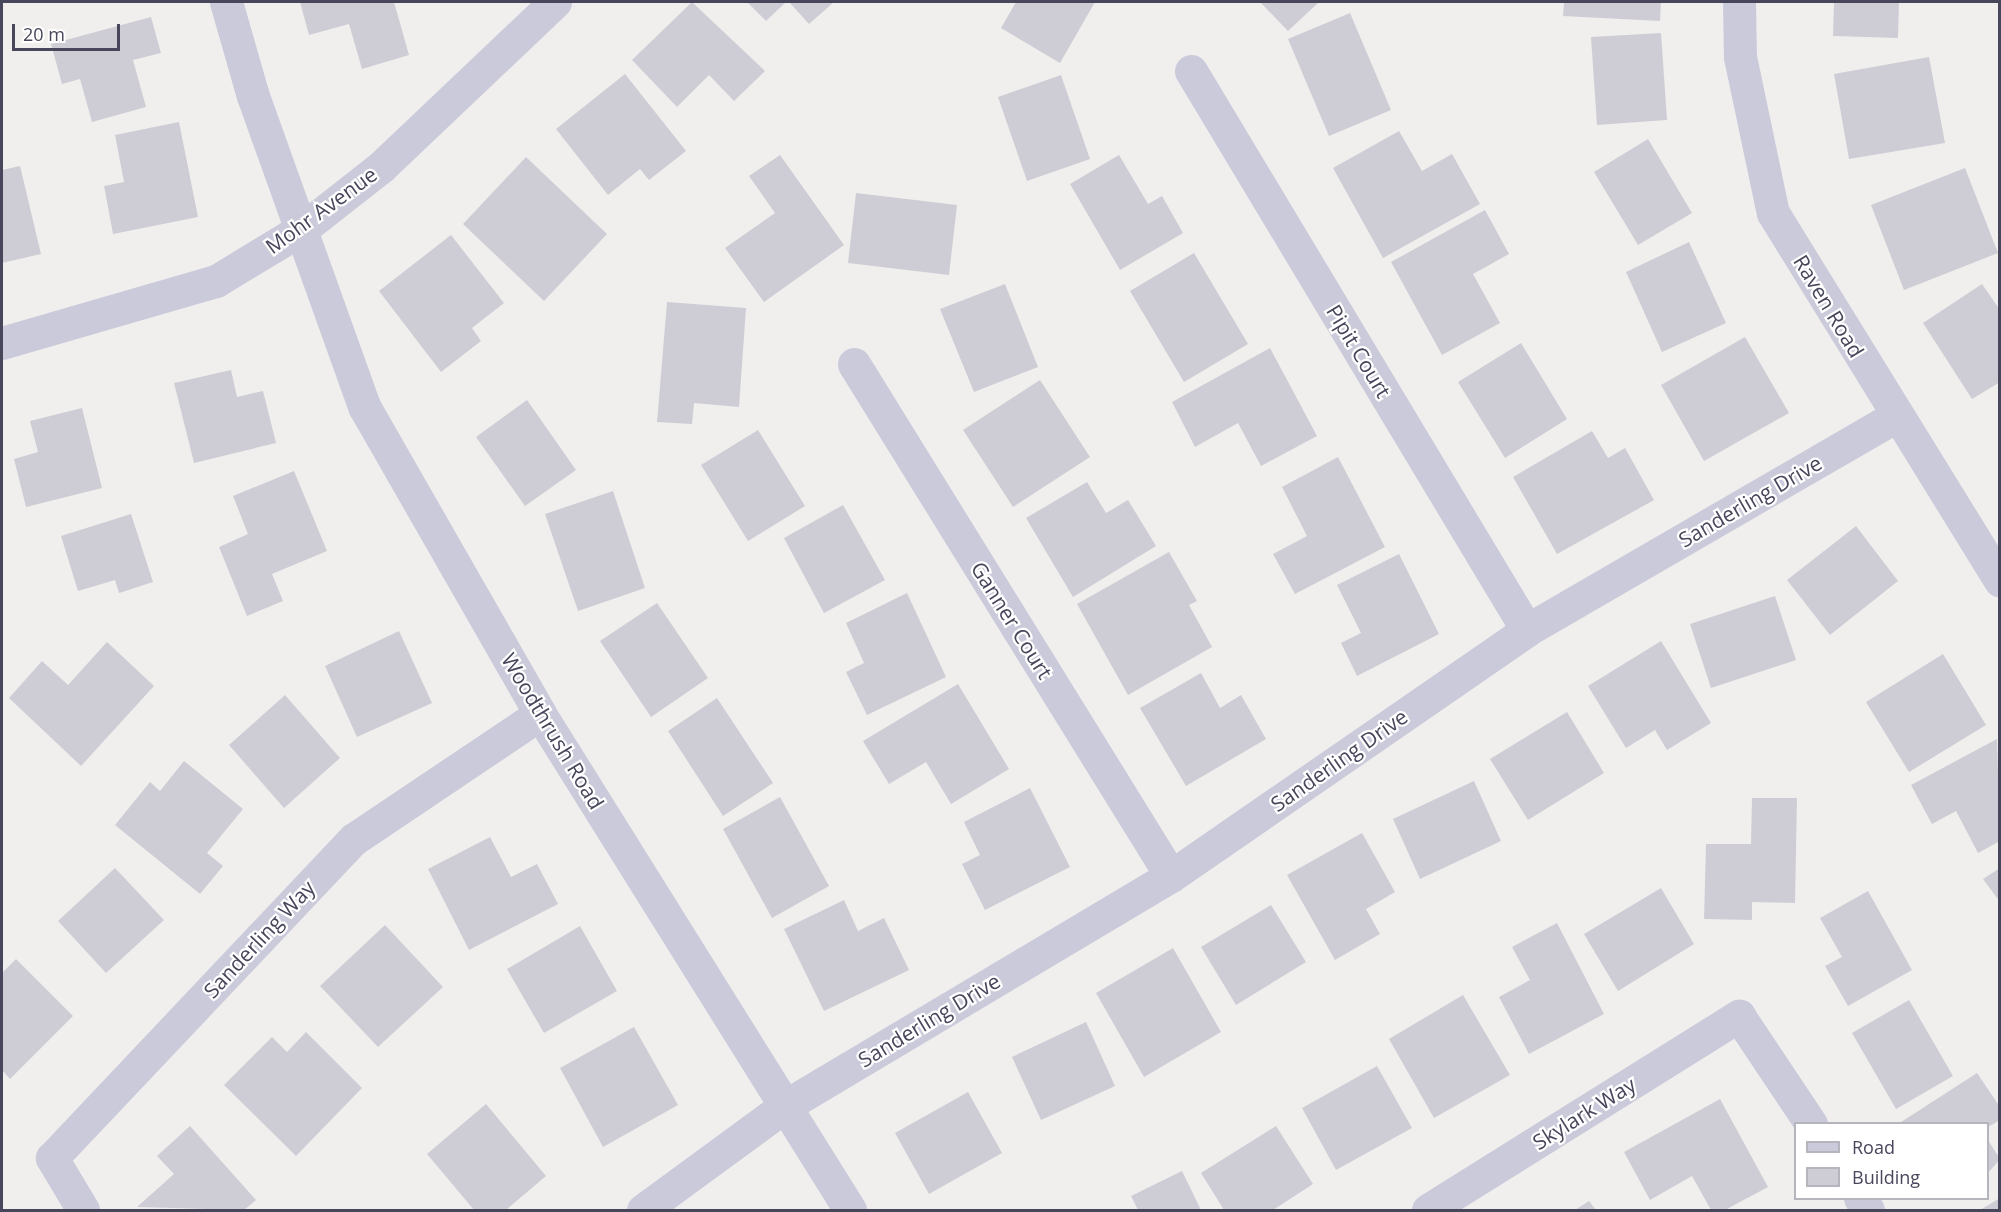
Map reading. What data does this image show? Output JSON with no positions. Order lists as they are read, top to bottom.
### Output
{
  "streets": {
    "street": [
      "Mohr Avenue",
      "Raven Road",
      "Pipit Court",
      "Sanderling Drive",
      "Ganner Court",
      "Woodthrush Road",
      "Sanderling Way",
      "Skylark Way"
    ]
  },
  "crossings": [
    ["Mohr Avenue", "Woodthrush Road"],
    ["Raven Road", "Sanderling Drive"],
    ["Pipit Court", "Sanderling Drive"],
    ["Sanderling Drive", "Ganner Court"],
    ["Sanderling Drive", "Woodthrush Road"],
    ["Woodthrush Road", "Sanderling Way"]
  ],
  "legend": ["Road", "Building"],
  "scale_bar": "20 m"
}
